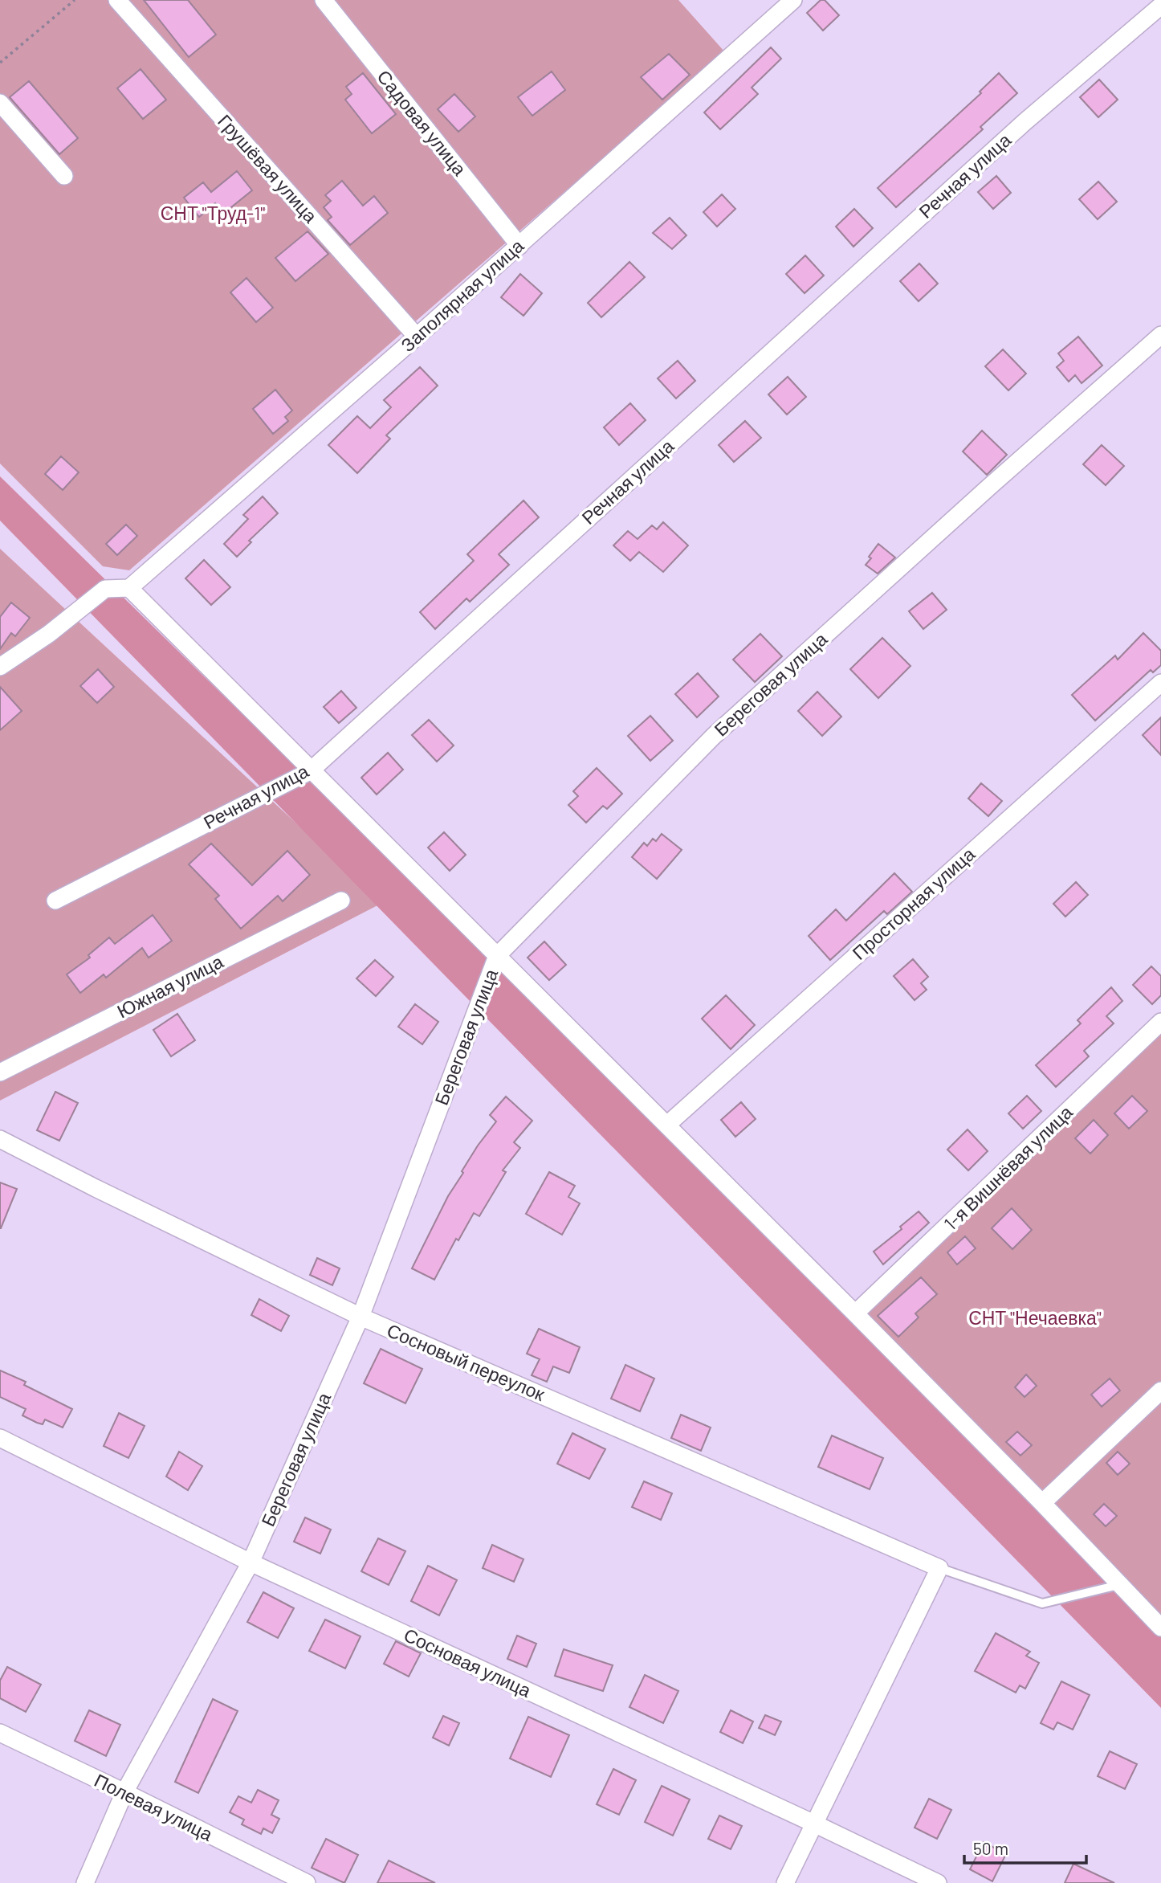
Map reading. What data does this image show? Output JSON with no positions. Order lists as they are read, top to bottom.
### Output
{
  "streets": {
    "street": [
      "Садовая улица",
      "Грушёвая улица",
      "Речная улица",
      "Заполярная улица",
      "Береговая улица",
      "Просторная улица",
      "Южная улица",
      "1-я Вишнёвая улица",
      "Сосновый переулок",
      "Сосновая улица",
      "Полевая улица"
    ]
  },
  "crossings": [
    ["Садовая улица", "Заполярная улица"],
    ["Грушёвая улица", "Заполярная улица"],
    ["Береговая улица", "Сосновый переулок"],
    ["Береговая улица", "Сосновая улица"],
    ["Береговая улица", "Полевая улица"]
  ],
  "parks": ["СНТ \"Труд-1\"", "СНТ \"Нечаевка\""],
  "scale_bar": "50 m"
}
